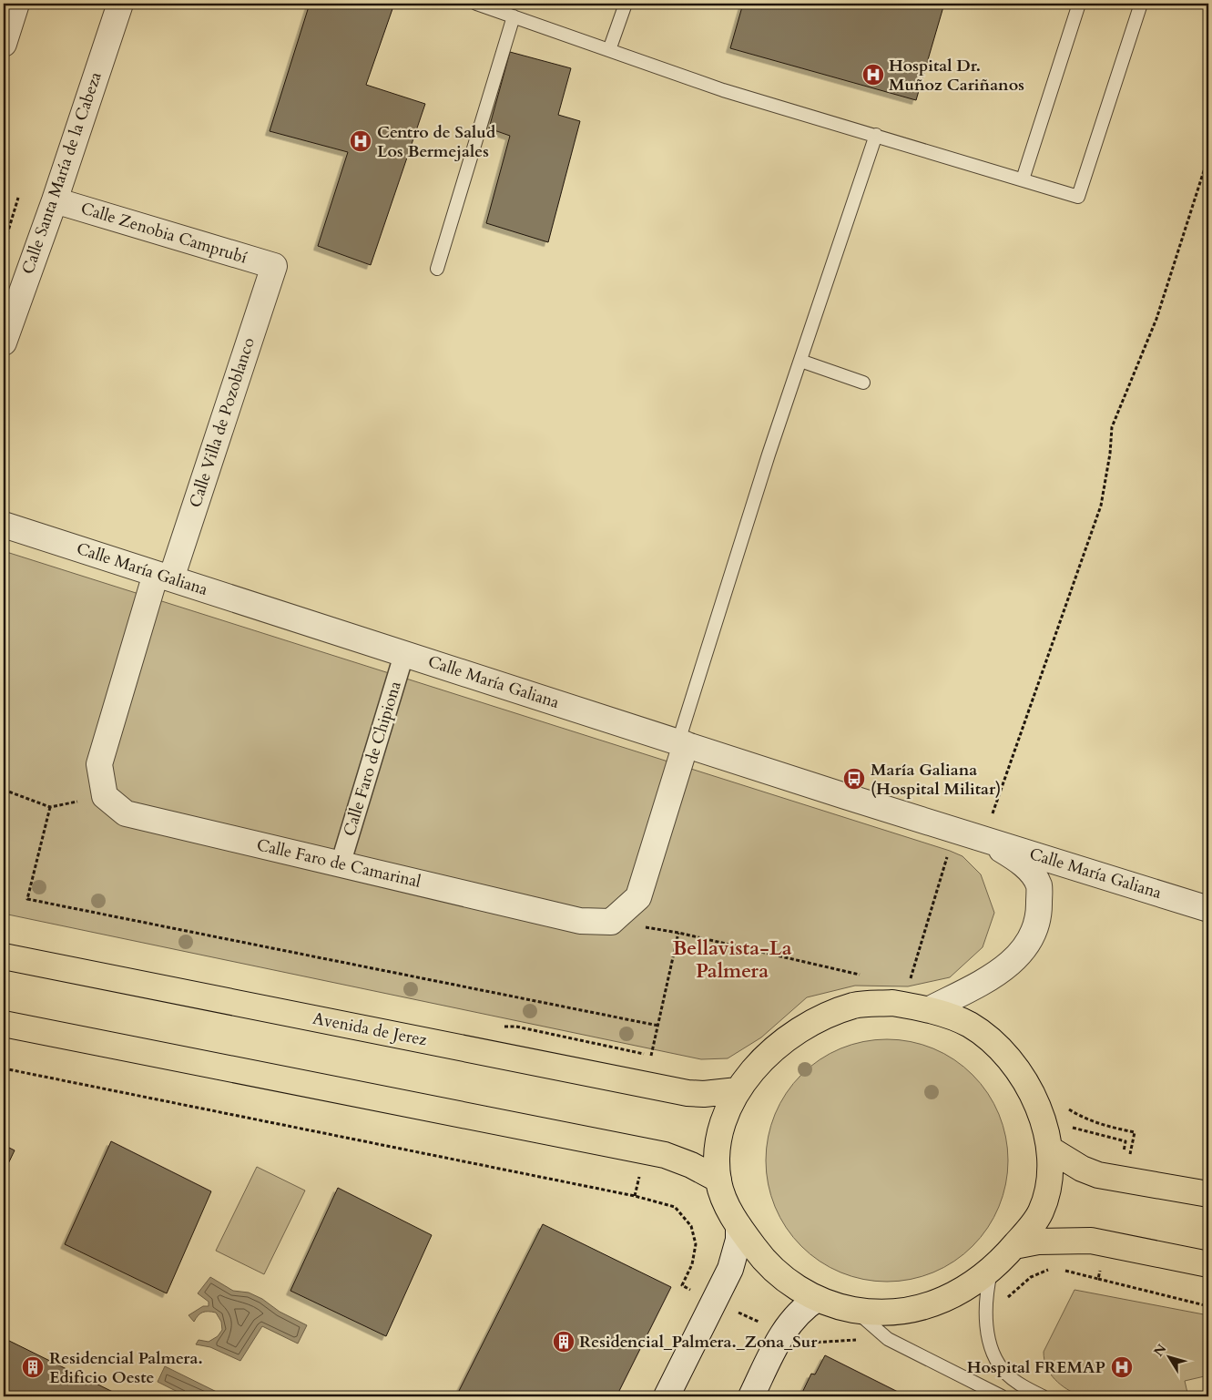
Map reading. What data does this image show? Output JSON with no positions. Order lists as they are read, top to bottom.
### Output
{
  "streets": {
    "main road": ["Avenida de Jerez"],
    "street": [
      "Calle Santa María de la Cabeza",
      "Calle Zenobia Camprubí",
      "Calle Villa de Pozoblanco",
      "Calle María Galiana",
      "Calle Faro de Chipiona",
      "Calle Faro de Camarinal"
    ]
  },
  "crossings": [
    ["Calle Santa María de la Cabeza", "Calle Zenobia Camprubí"],
    ["Calle Zenobia Camprubí", "Calle Villa de Pozoblanco"],
    ["Calle Villa de Pozoblanco", "Calle María Galiana"],
    ["Calle María Galiana", "Calle Faro de Chipiona"],
    ["Calle Faro de Chipiona", "Calle Faro de Camarinal"]
  ],
  "districts": ["Bellavista-La Palmera"],
  "places": {
    "hospital": ["Hospital Dr. Muñoz Cariñanos", "Centro de Salud Los Bermejales", "Hospital FREMAP"],
    "bus stop": ["María Galiana (Hospital Militar)"],
    "building": ["Residencial_Palmera._Zona_Sur", "Residencial Palmera. Edificio Oeste"]
  },
  "north": "top left"
}
